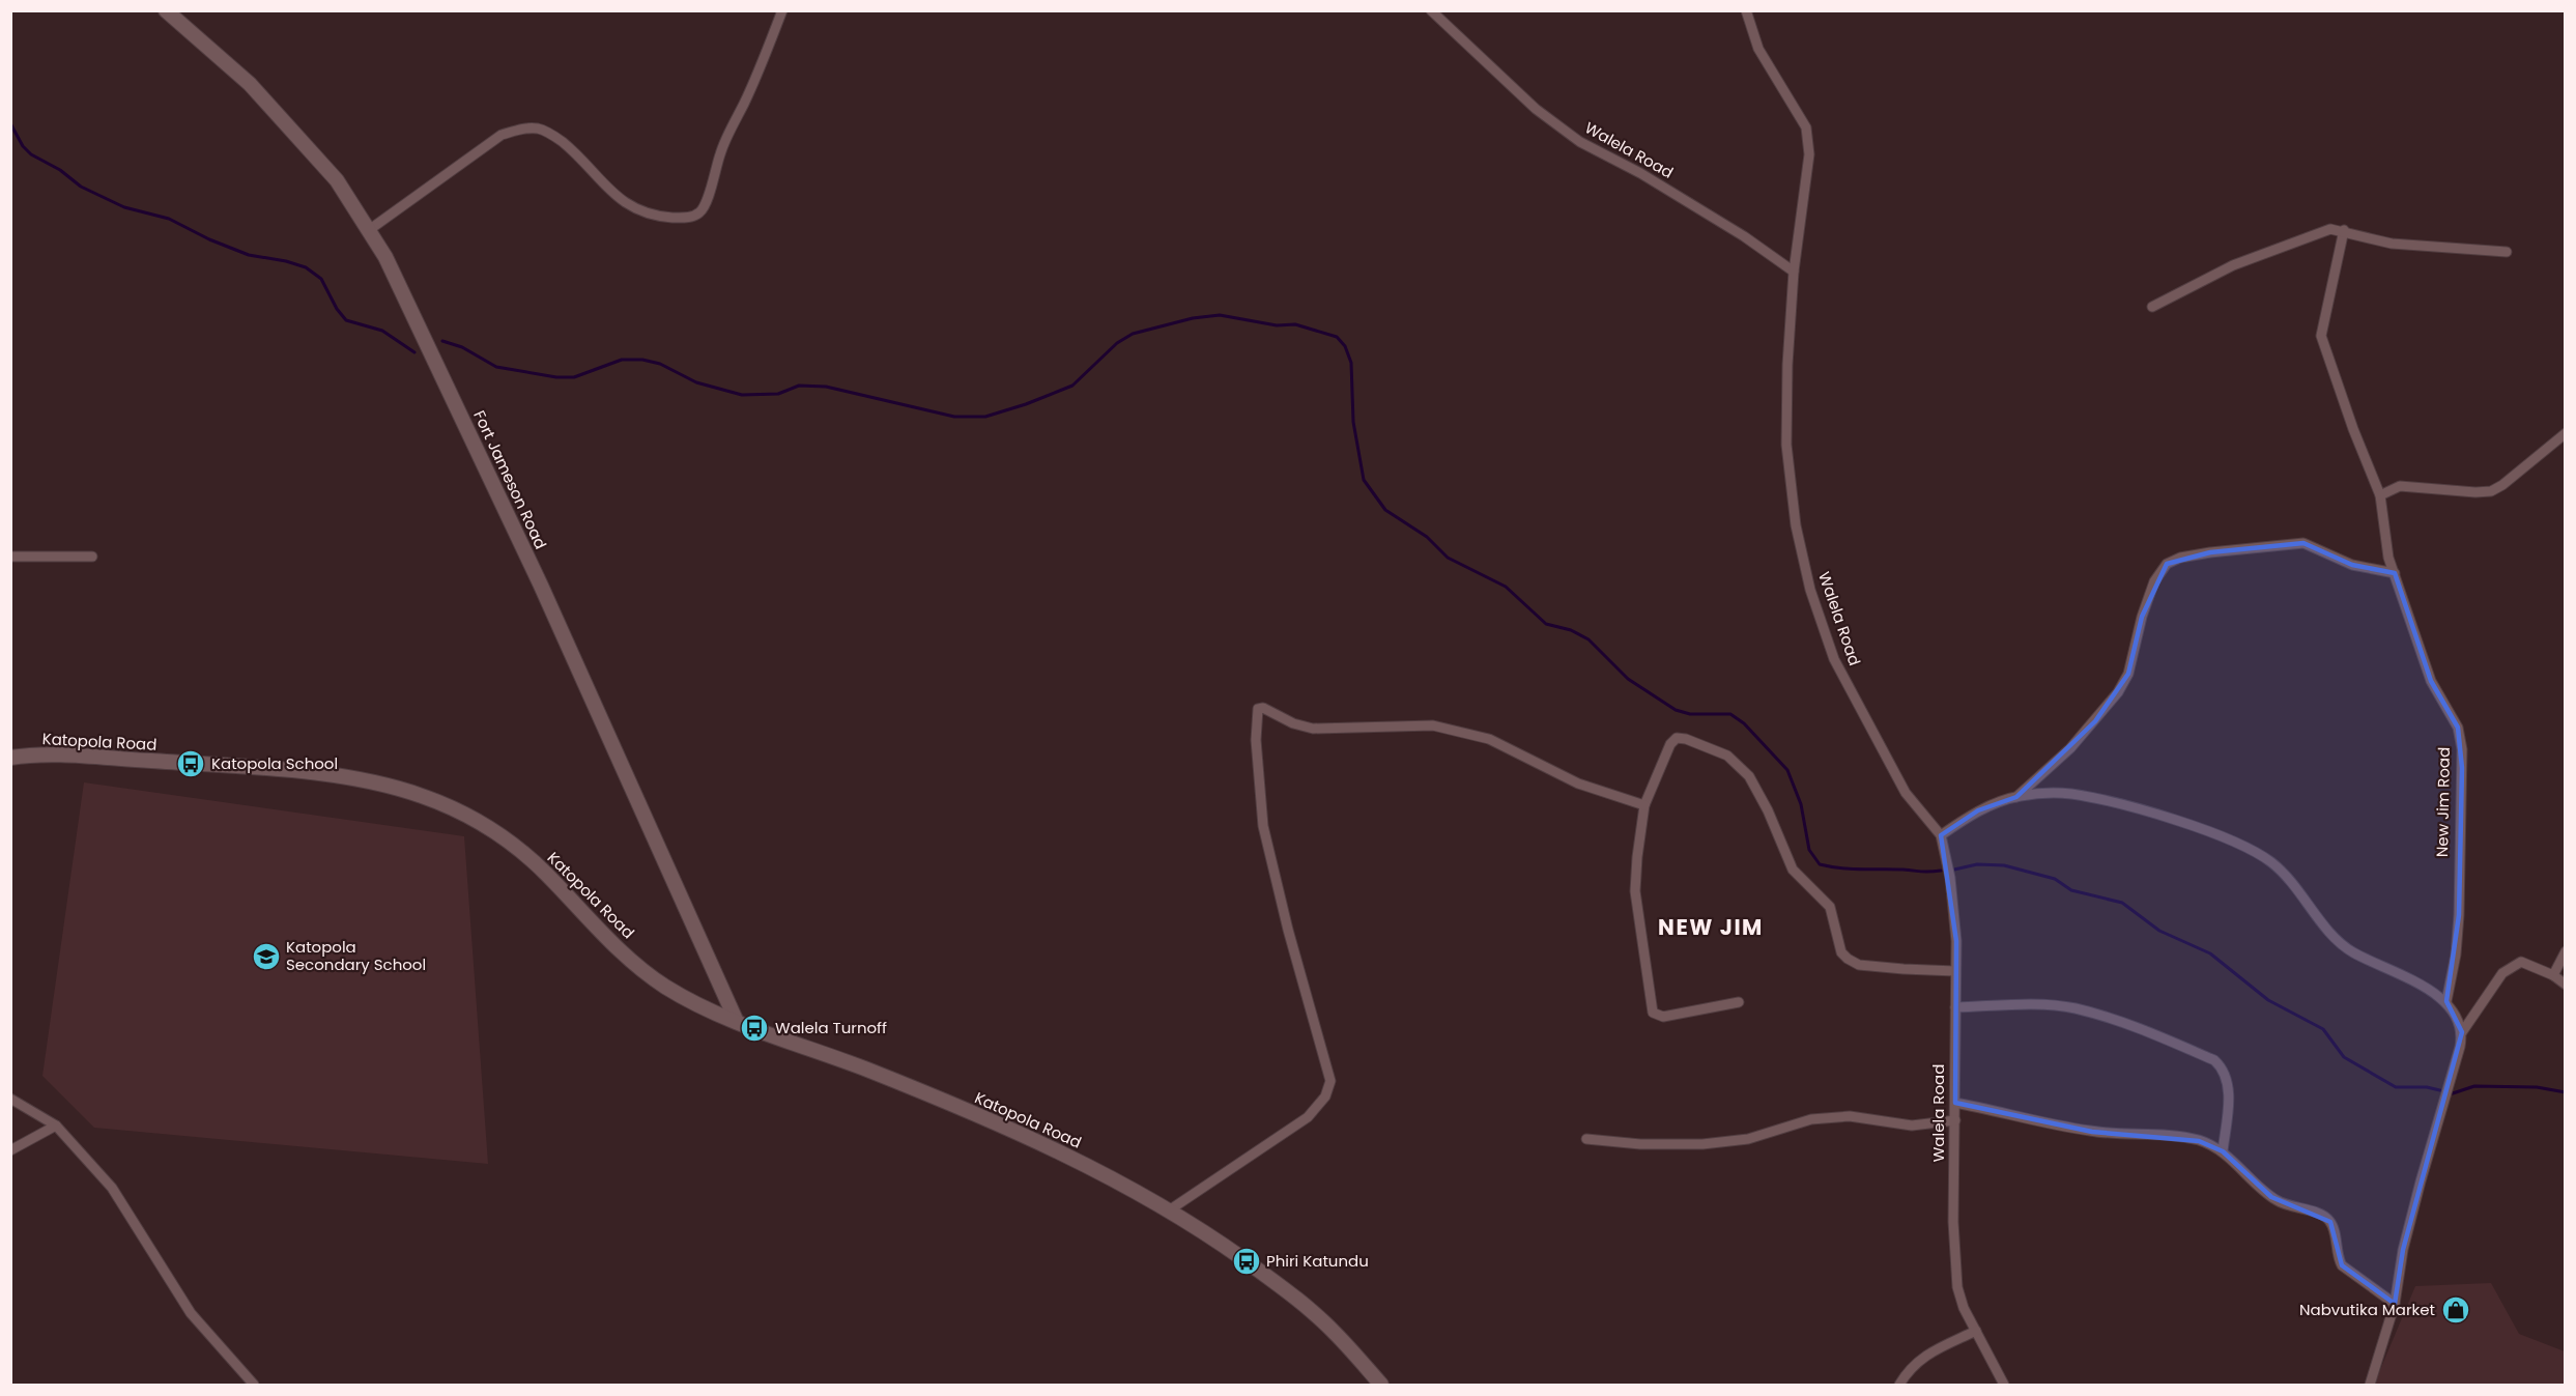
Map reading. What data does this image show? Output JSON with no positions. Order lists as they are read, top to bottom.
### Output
{
  "streets": {
    "street": [
      "Walela Road",
      "Fort Jameson Road",
      "Katopola Road",
      "New Jim Road"
    ]
  },
  "crossings": [
    ["Fort Jameson Road", "Katopola Road"]
  ],
  "districts": ["NEW JIM"],
  "places": {
    "bus stop": ["Katopola School", "Walela Turnoff", "Phiri Katundu"],
    "school or university": ["Katopola Secondary School"],
    "shop": ["Nabvutika Market"]
  }
}
